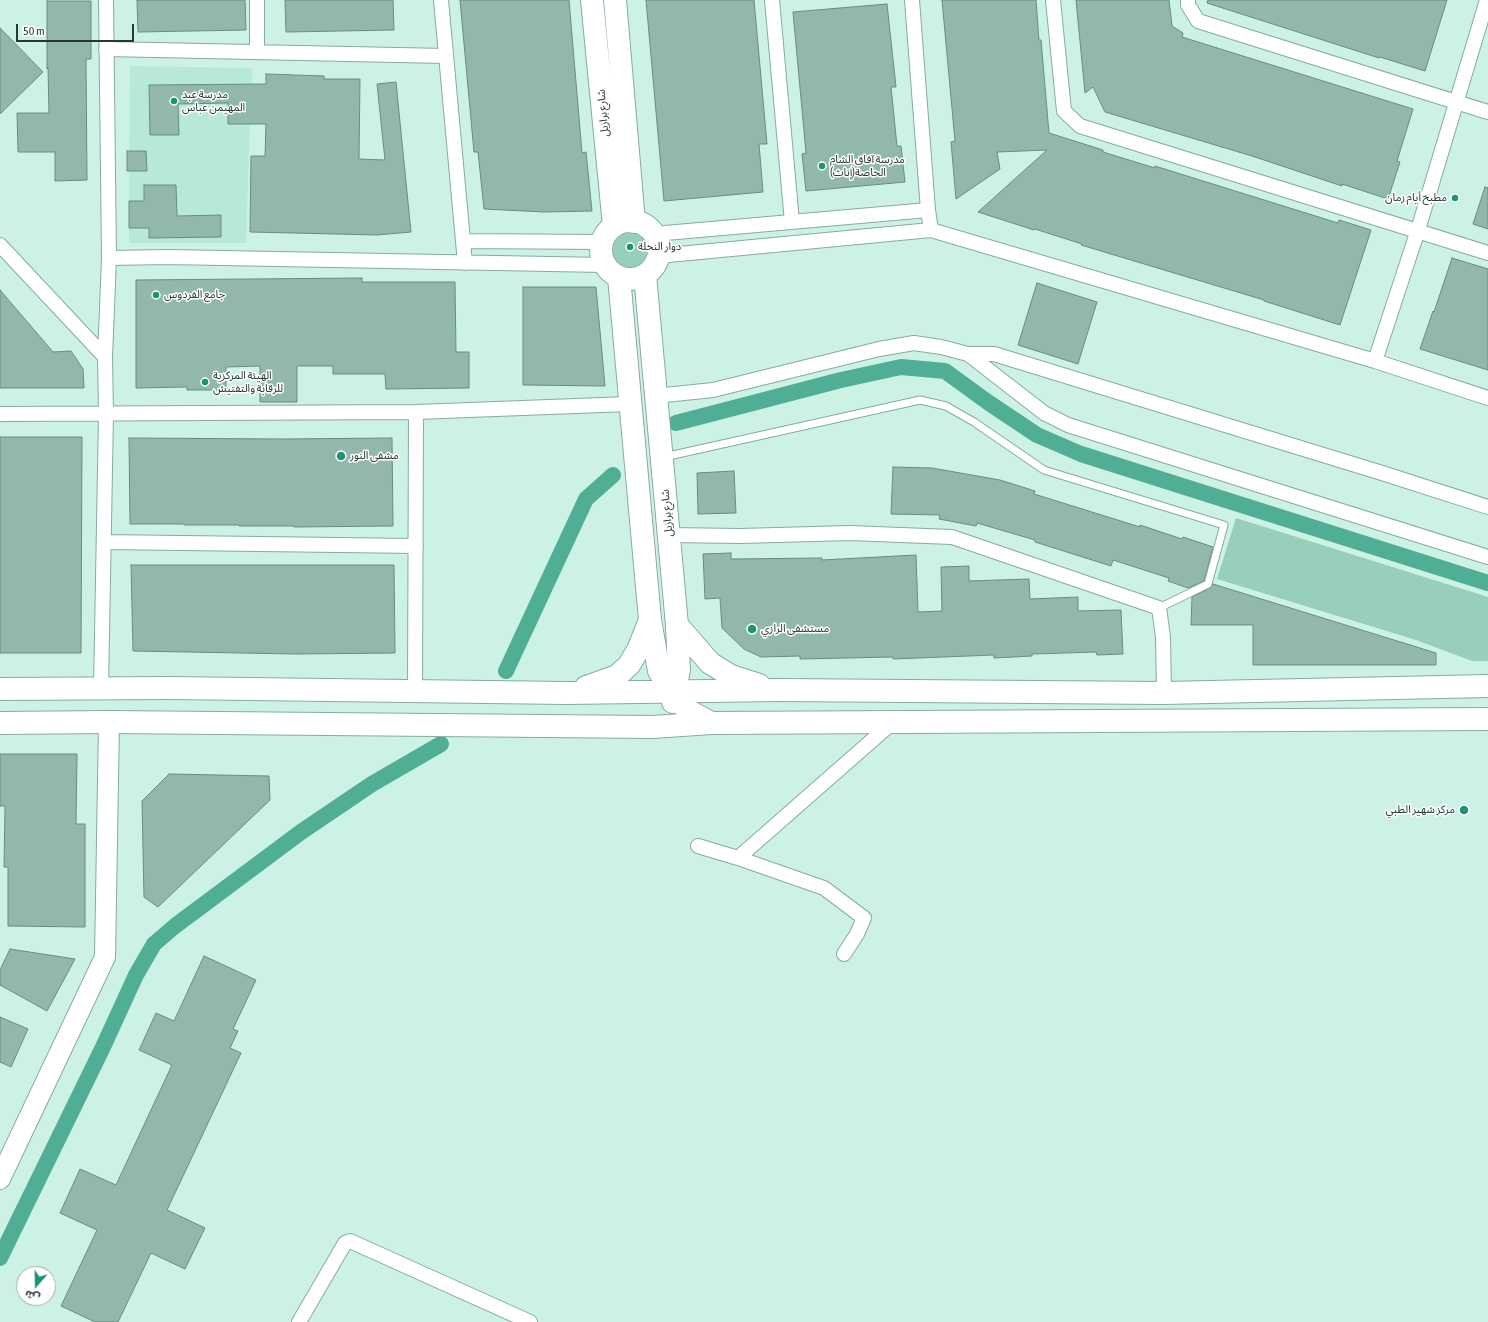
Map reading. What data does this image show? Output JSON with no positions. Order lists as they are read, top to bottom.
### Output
{
  "streets": {
    "highway": ["شارع برازيل"]
  },
  "places": [
    "مدرسة عبد المهيمن عباس",
    "مدرسة آفاق الشام الخاصة(إناث)",
    "مطبخ أيام زمان",
    "دوار النخلة",
    "جامع الفردوس",
    "الهيئة المركزية للرقابة والتفتيش",
    "مشفى النور",
    "مستشفى الرازي",
    "مركز شهير الطبي"
  ],
  "scale_bar": "50 m",
  "north": "bottom"
}
